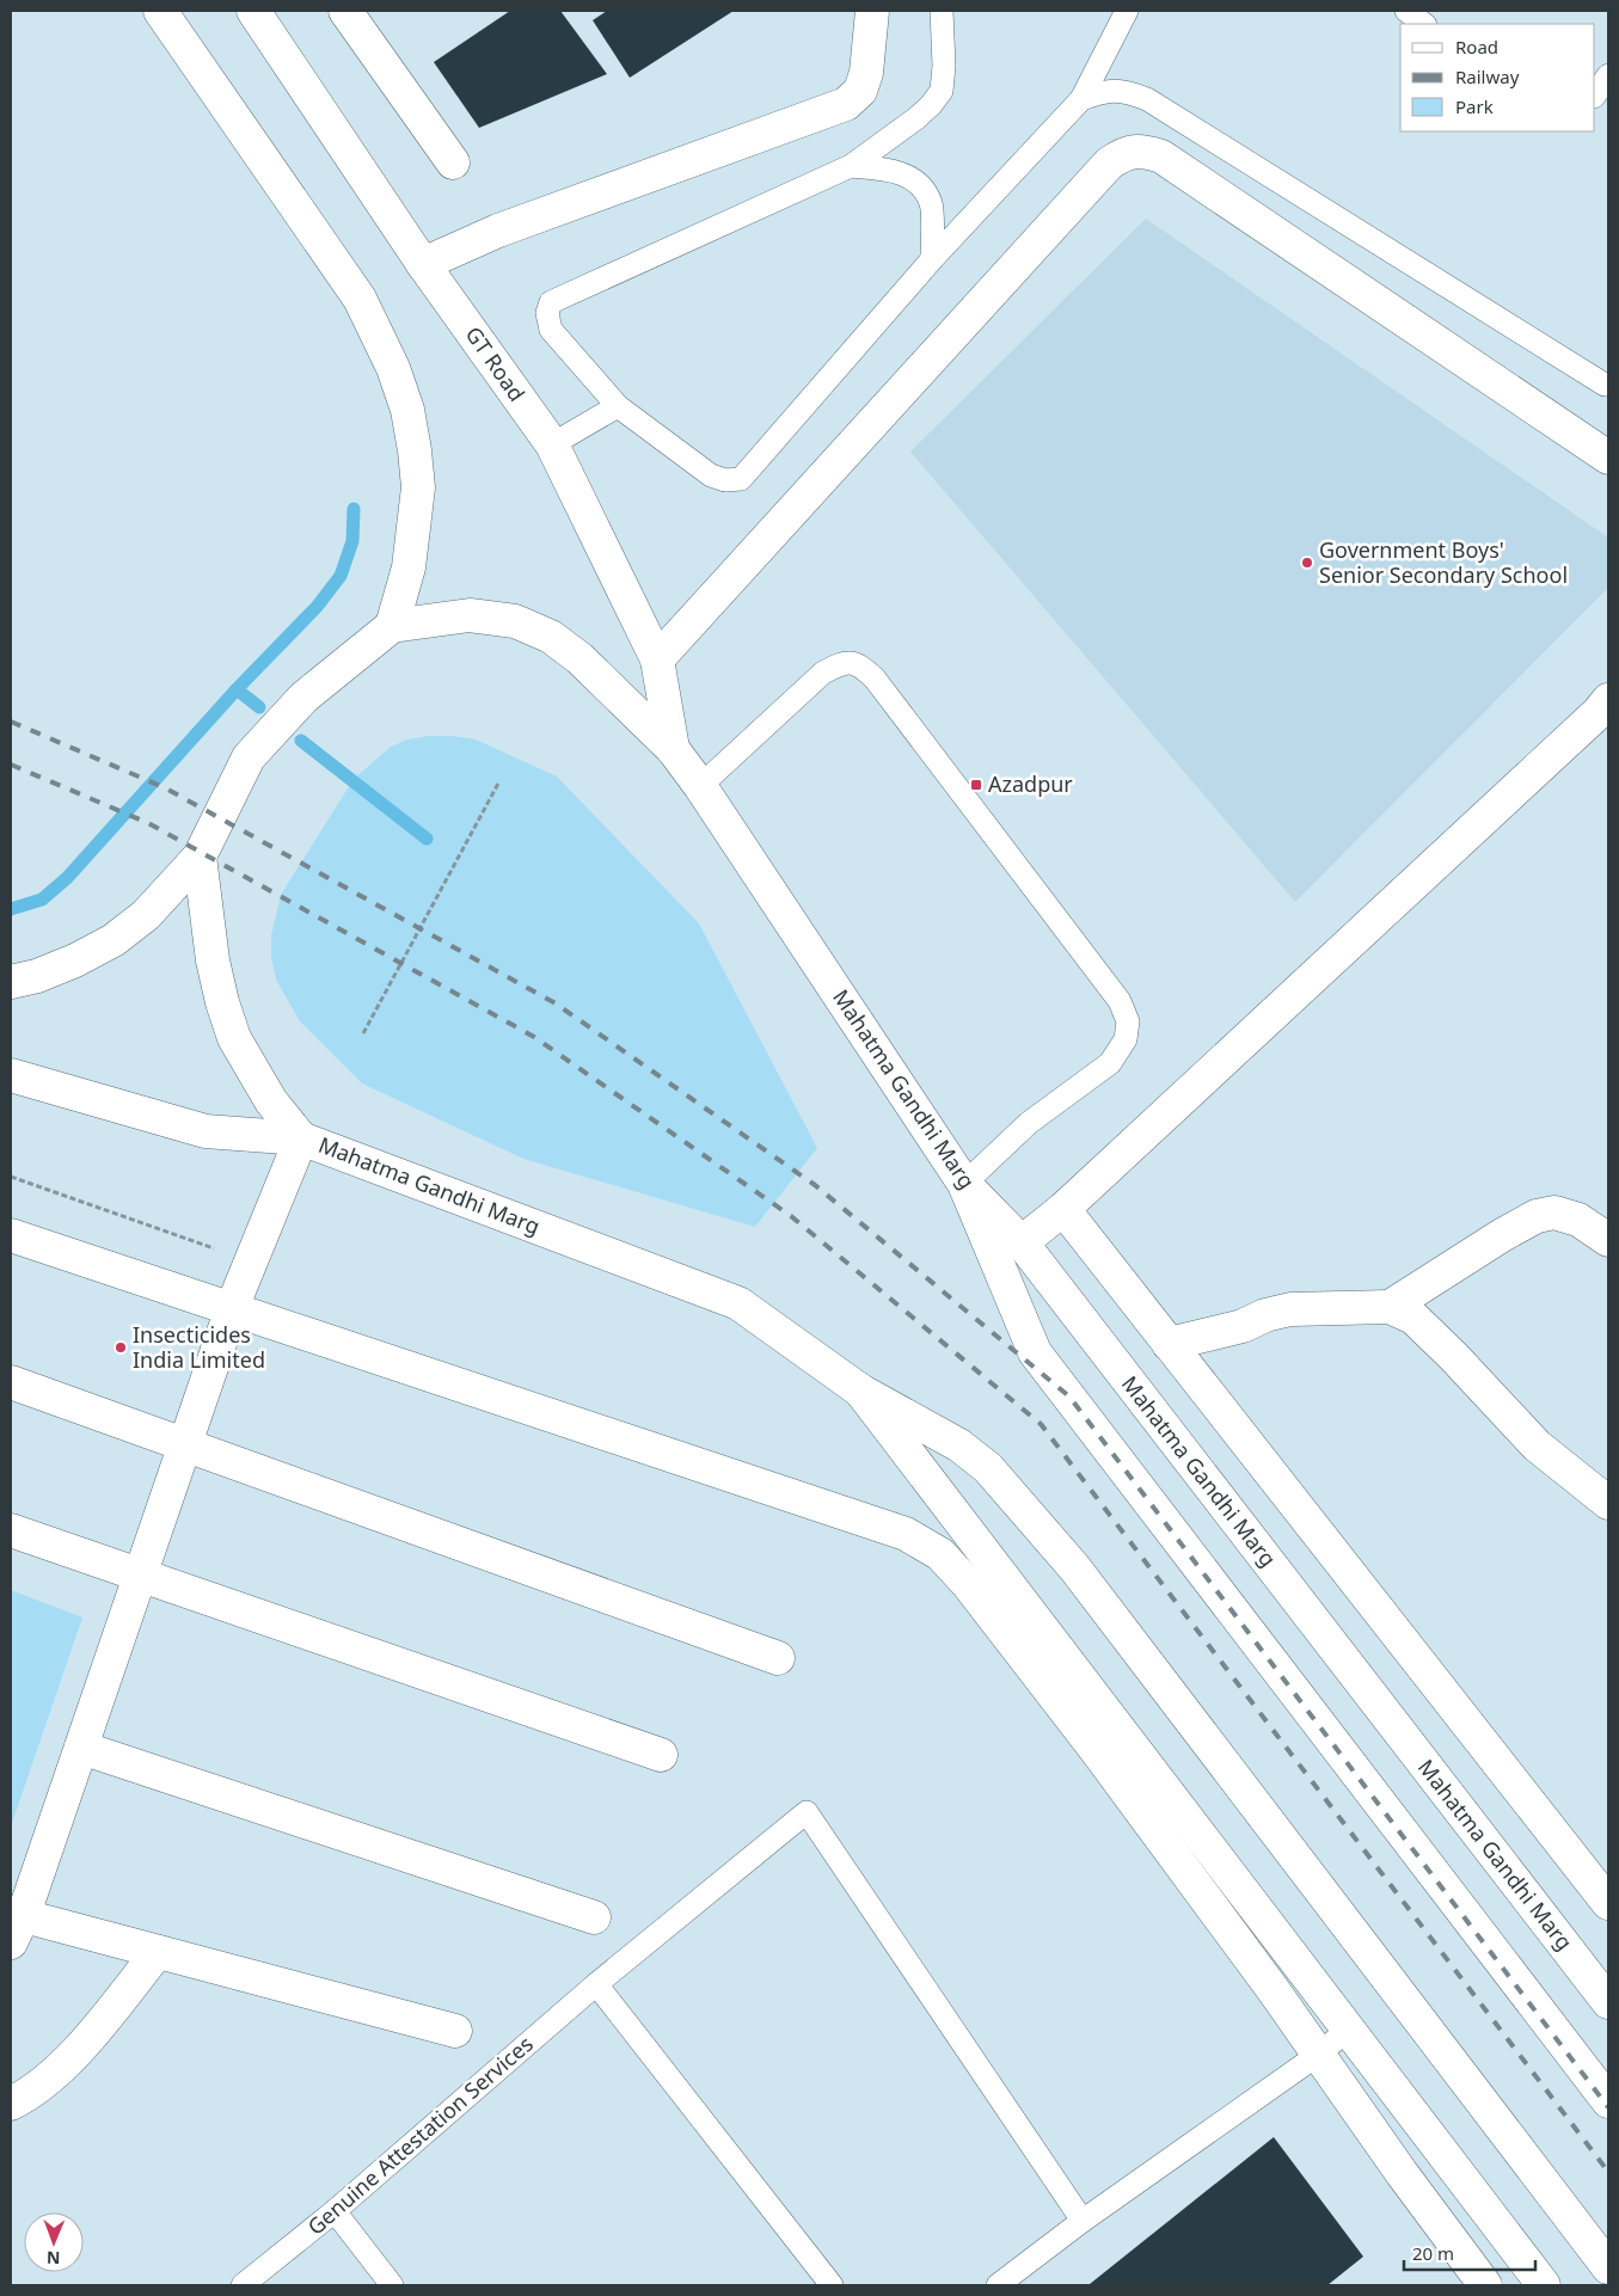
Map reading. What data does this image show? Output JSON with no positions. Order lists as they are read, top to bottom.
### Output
{
  "streets": {
    "street": ["GT Road", "Mahatma Gandhi Marg"],
    "lane": ["Genuine Attestation Services"]
  },
  "crossings": [
    ["GT Road", "Mahatma Gandhi Marg"]
  ],
  "places": {
    "other": ["Government Boys' Senior Secondary School", "Insecticides India Limited"],
    "transit": ["Azadpur"]
  },
  "legend": ["Road", "Railway", "Park"],
  "scale_bar": "20 m",
  "north": "bottom"
}
